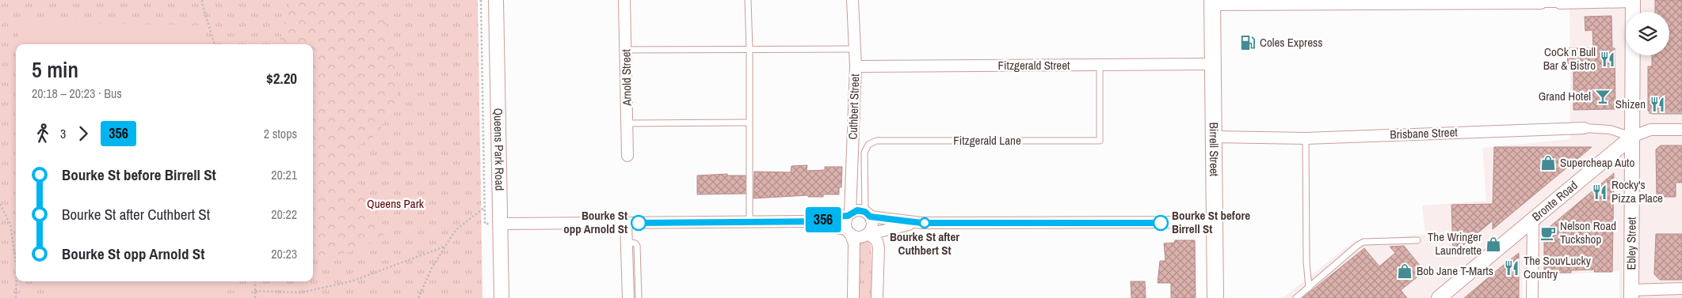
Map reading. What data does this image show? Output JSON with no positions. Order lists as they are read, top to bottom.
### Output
{
  "streets": {
    "main road": ["Birrell Street"],
    "street": [
      "Fitzgerald Street",
      "Arnold Street",
      "Cuthbert Street",
      "Brisbane Street",
      "Queens Park Road",
      "Bronte Road",
      "Ebley Street"
    ],
    "lane": ["Fitzgerald Lane"]
  },
  "crossings": [
    ["Fitzgerald Street", "Cuthbert Street"],
    ["Fitzgerald Street", "Fitzgerald Lane"],
    ["Fitzgerald Street", "Birrell Street"],
    ["Cuthbert Street", "Fitzgerald Lane"],
    ["Brisbane Street", "Birrell Street"],
    ["Brisbane Street", "Bronte Road"],
    ["Brisbane Street", "Ebley Street"],
    ["Bronte Road", "Ebley Street"]
  ],
  "parks": ["Queens Park"],
  "places": {
    "fuel station": ["Coles Express"],
    "restaurant": [
      "CoCk n Bull Bar & Bistro",
      "Shizen",
      "Rocky's Pizza Place",
      "The SouvLucky Country"
    ],
    "bar": ["Grand Hotel"],
    "shop": ["Supercheap Auto", "The Wringer Laundrette", "Bob Jane T-Marts"],
    "other": ["Bourke St opp Arnold St", "Bourke St after Cuthbert St", "Bourke St before Birrell St"],
    "cafe": ["Nelson Road Tuckshop"]
  },
  "lines": ["bus line 356"],
  "page": {
    "on_map": "356",
    "heading": ["5 min", "20:18 – 20:23 · Bus", "$2.20"],
    "legs": ["3", "356", "2 stops"],
    "list": [
      {
        "name": "Bourke St before Birrell St",
        "value": "20:21"
      },
      {
        "name": "Bourke St after Cuthbert St",
        "value": "20:22"
      },
      {
        "name": "Bourke St opp Arnold St",
        "value": "20:23"
      }
    ]
  }
}
